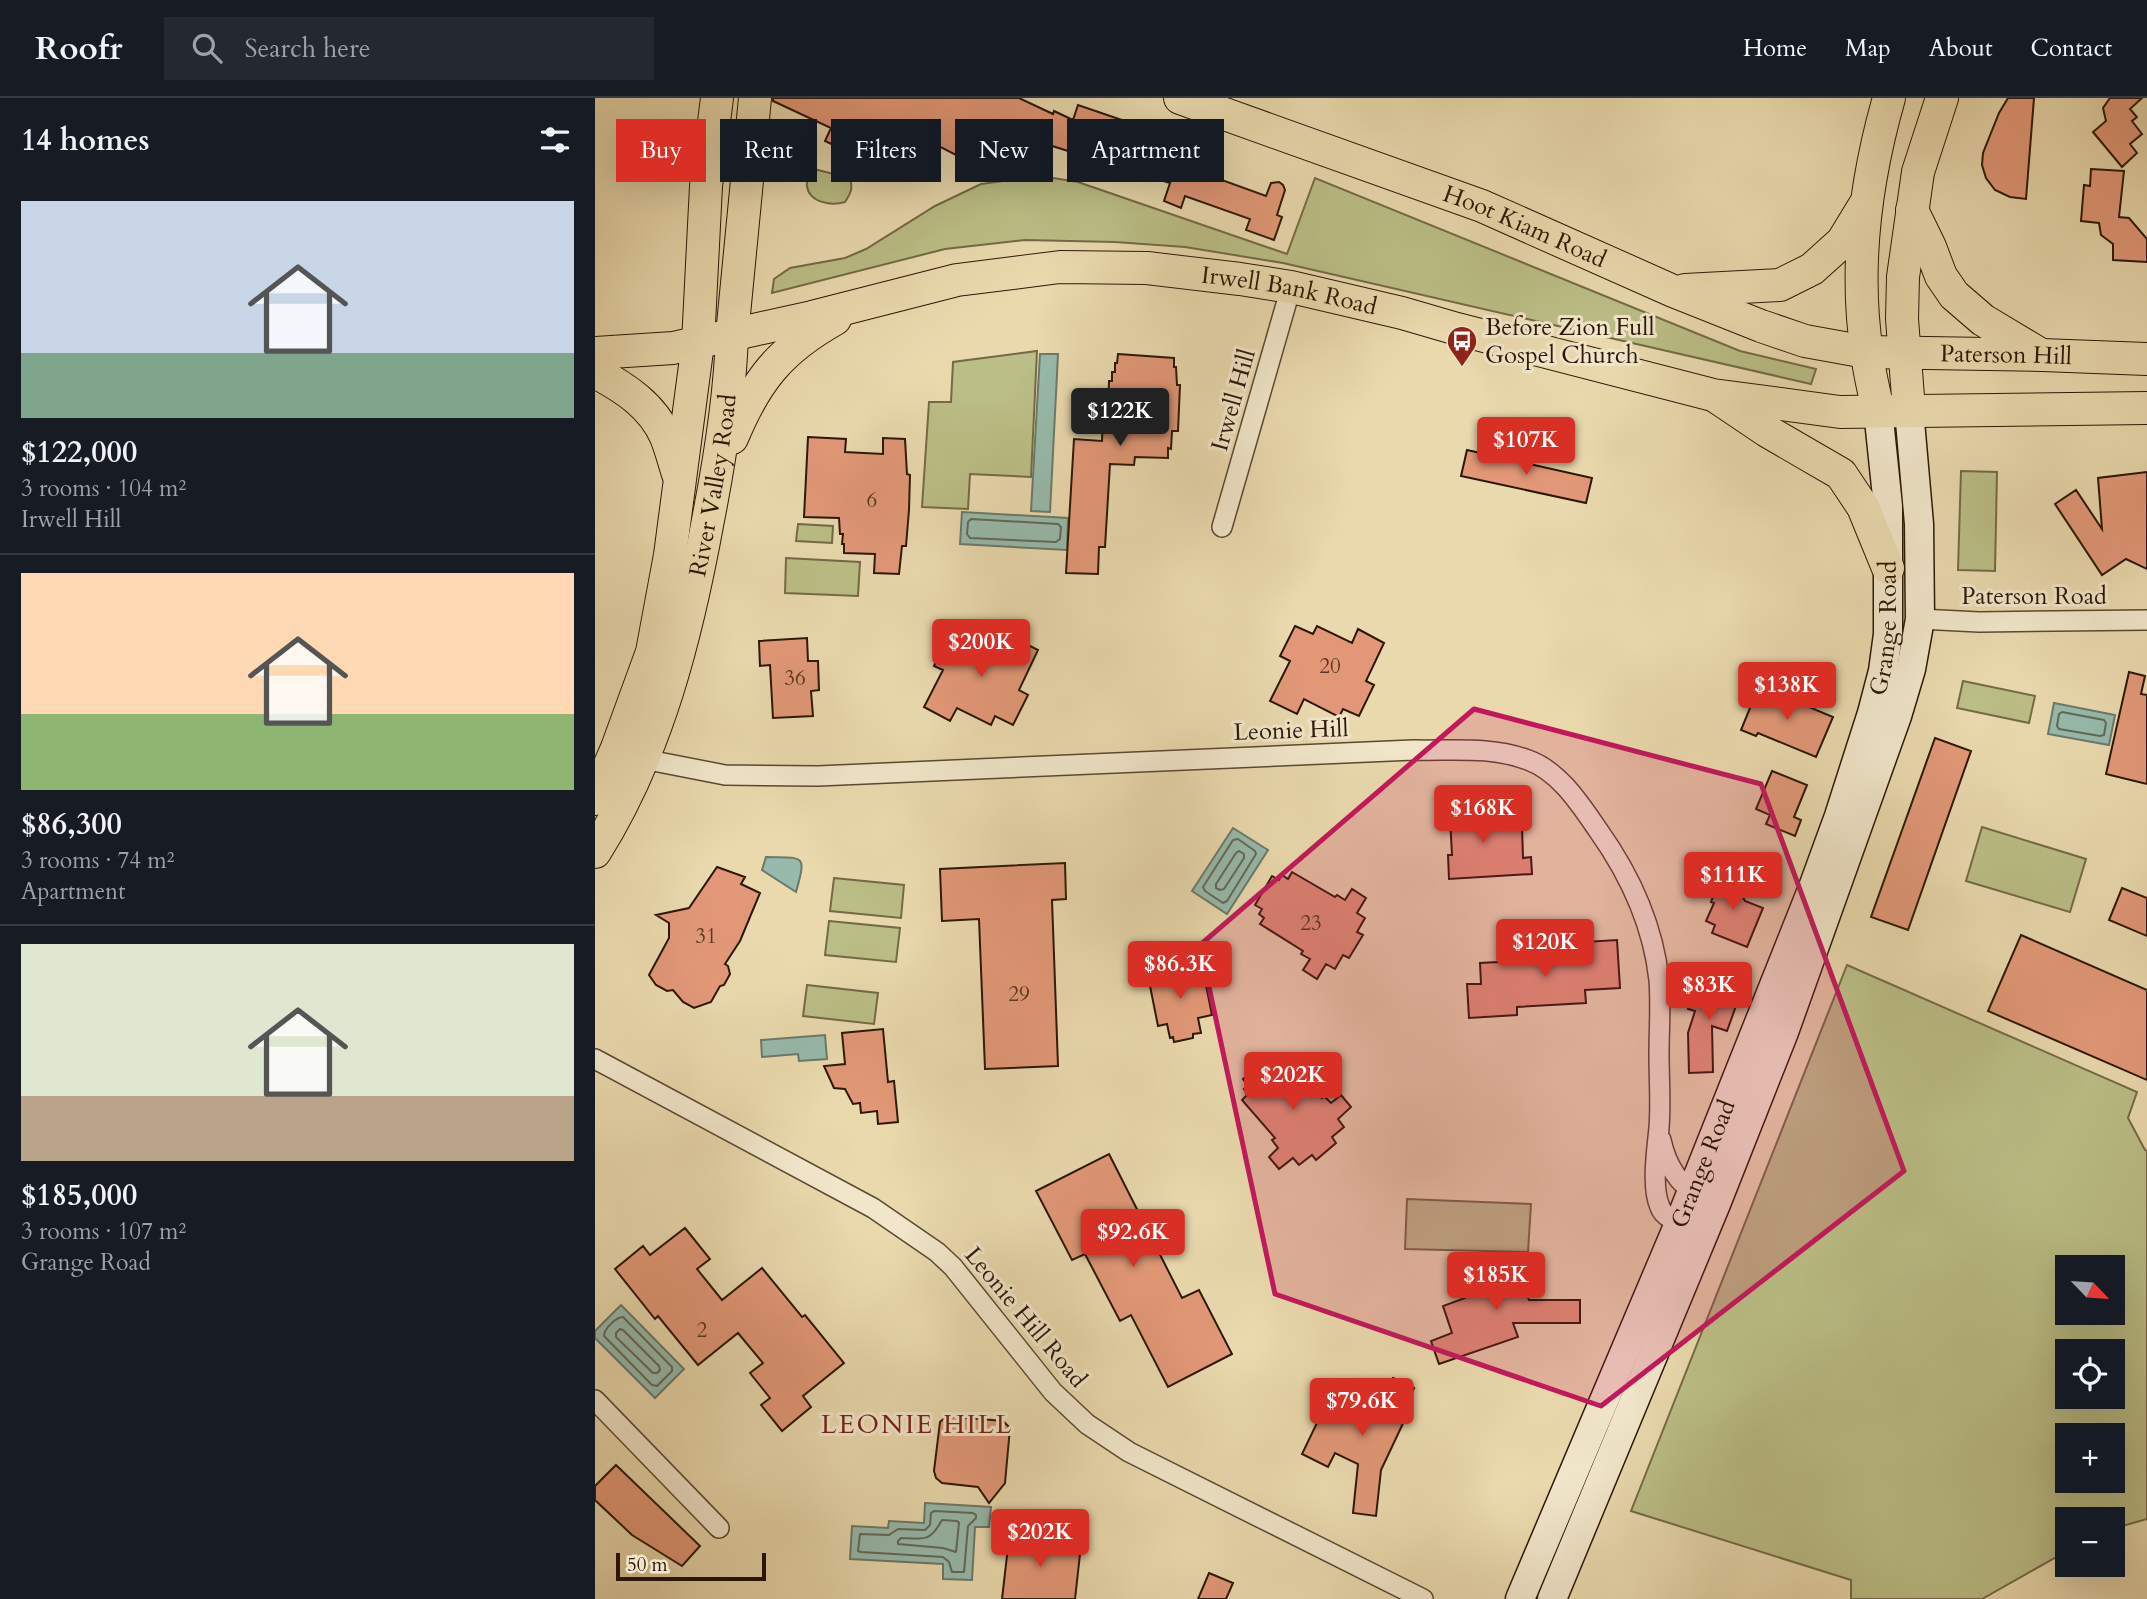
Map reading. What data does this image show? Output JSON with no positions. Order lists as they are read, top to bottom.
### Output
{
  "streets": {
    "main road": [
      "Hoot Kiam Road",
      "Irwell Bank Road",
      "Paterson Hill",
      "River Valley Road",
      "Grange Road"
    ],
    "street": [
      "Irwell Hill",
      "Paterson Road",
      "Leonie Hill",
      "Leonie Hill Road"
    ]
  },
  "crossings": [
    ["Hoot Kiam Road", "Paterson Hill"],
    ["Hoot Kiam Road", "Grange Road"],
    ["Irwell Bank Road", "Irwell Hill"],
    ["Irwell Bank Road", "River Valley Road"],
    ["Irwell Bank Road", "Grange Road"],
    ["Paterson Hill", "Grange Road"],
    ["River Valley Road", "Leonie Hill"],
    ["Paterson Road", "Grange Road"],
    ["Grange Road", "Leonie Hill"]
  ],
  "districts": ["LEONIE HILL"],
  "places": {
    "bus stop": ["Before Zion Full Gospel Church"]
  },
  "house_numbers": [
    "6",
    "20",
    "36",
    "23",
    "31",
    "29",
    "2"
  ],
  "scale_bar": "50 m",
  "north": "bottom right",
  "page": {
    "header": "Roofr",
    "search": "Search here",
    "nav": [
      "Home",
      "Map",
      "About",
      "Contact"
    ],
    "heading": "14 homes",
    "chip": [
      "Buy",
      "Rent",
      "Filters",
      "New",
      "Apartment"
    ],
    "list": [
      {
        "name": "$122,000",
        "note": "3 rooms · 104 m² · Irwell Hill"
      },
      {
        "name": "$86,300",
        "note": "3 rooms · 74 m² · Apartment"
      },
      {
        "name": "$185,000",
        "note": "3 rooms · 107 m² · Grange Road"
      }
    ],
    "price": [
      "$122K",
      "$107K",
      "$200K",
      "$138K",
      "$168K",
      "$111K",
      "$120K",
      "$86.3K",
      "$83K",
      "$202K",
      "$92.6K",
      "$185K",
      "$79.6K",
      "$202K"
    ],
    "map_buttons": ["+", "−"],
    "scale": "50 m"
  }
}
